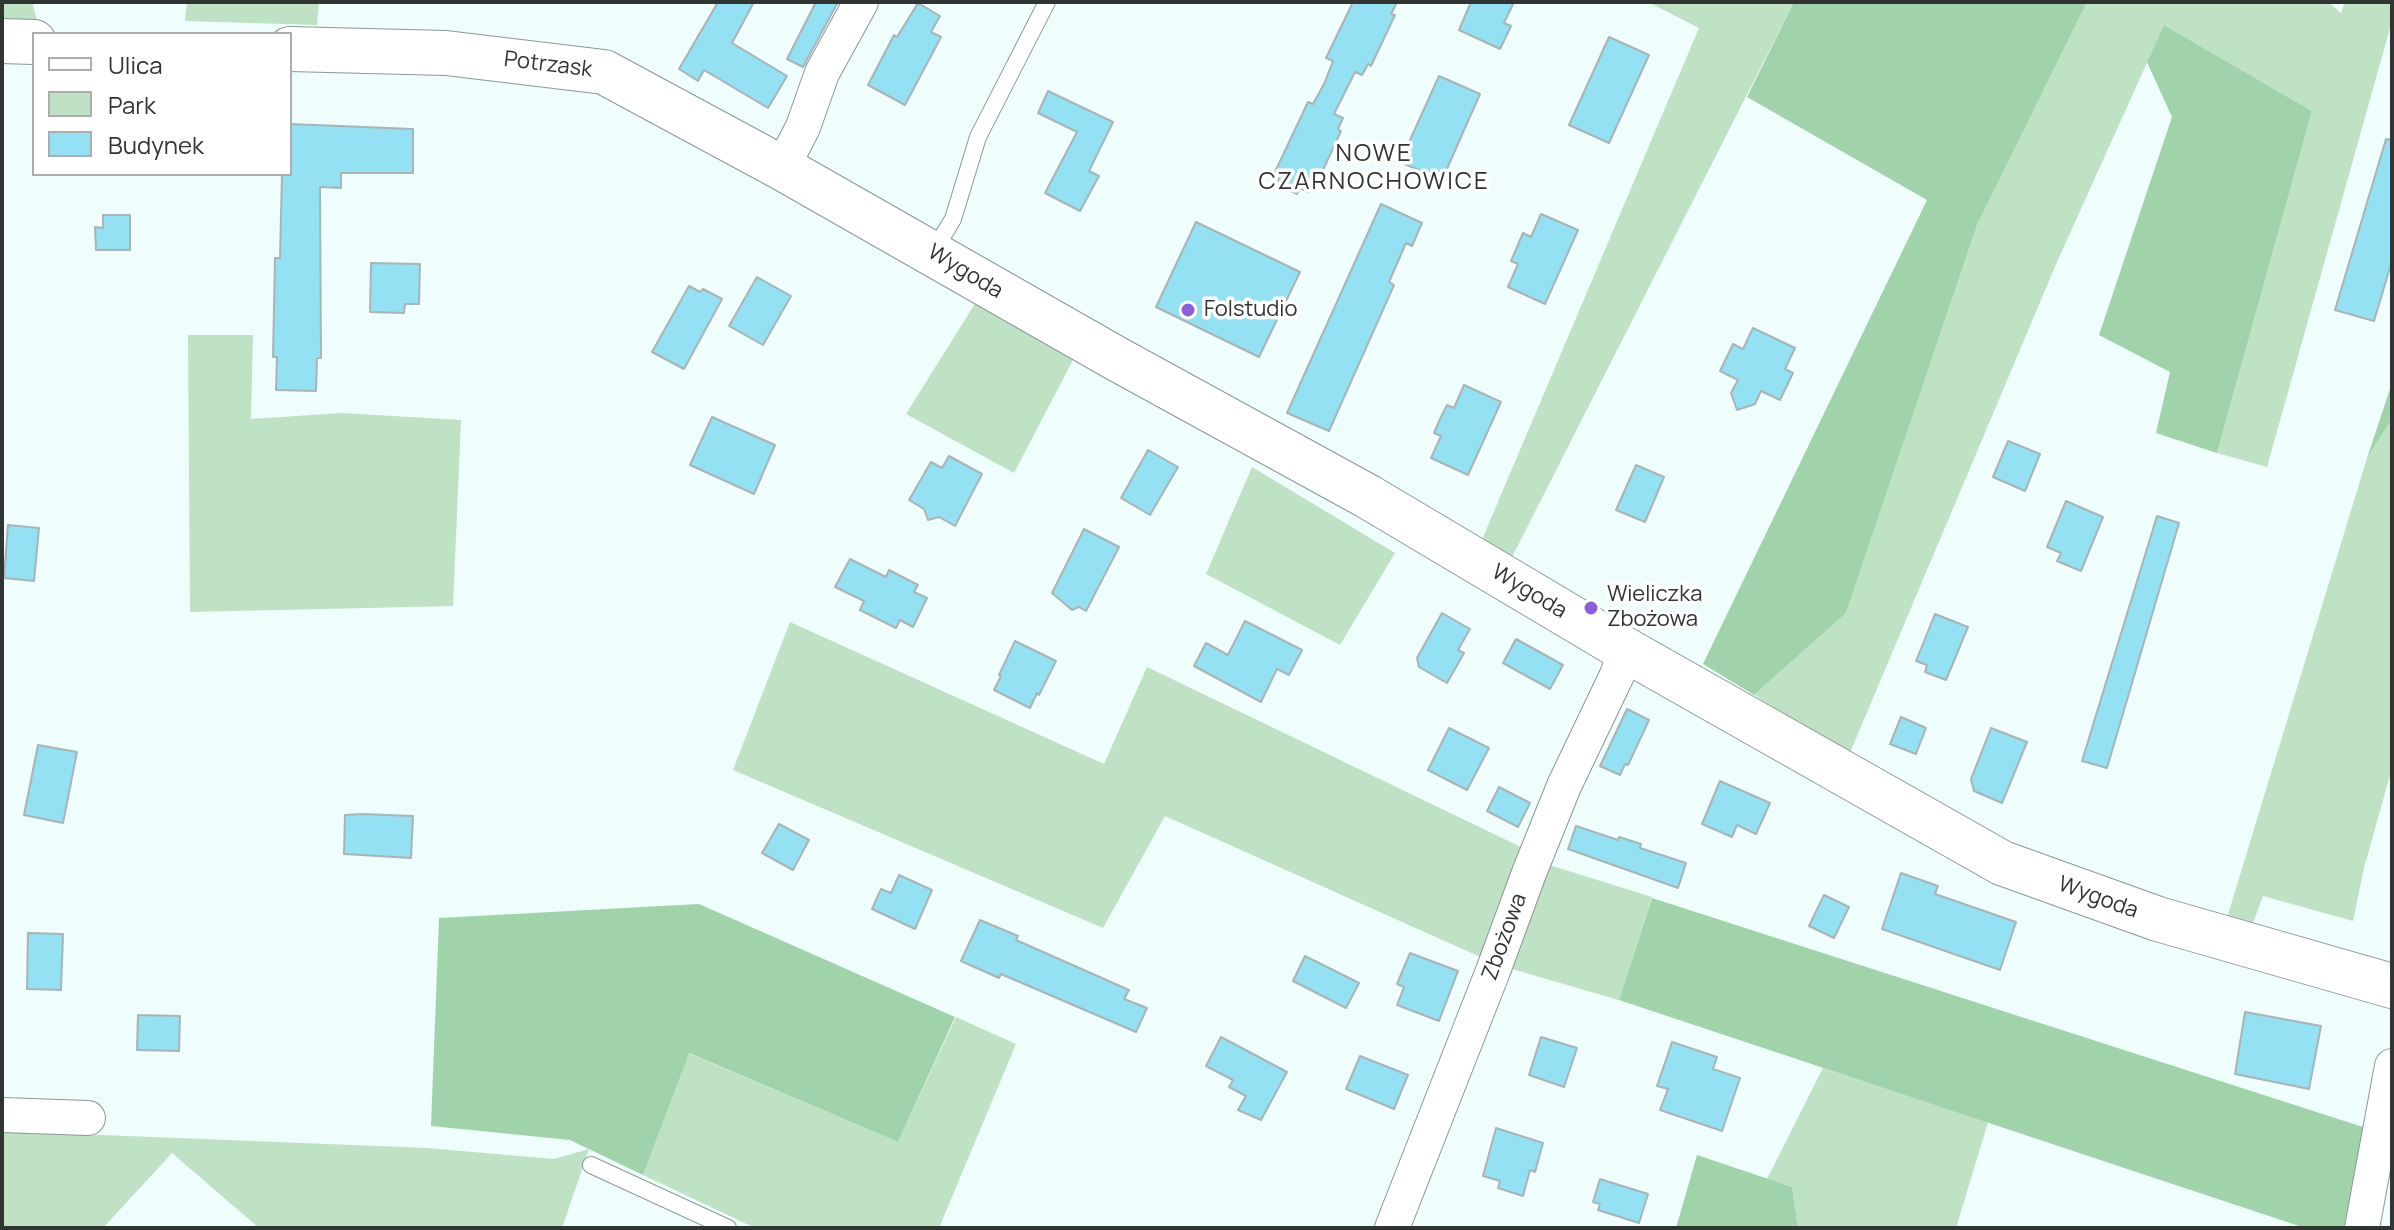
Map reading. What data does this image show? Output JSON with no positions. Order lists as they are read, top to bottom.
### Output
{
  "streets": {
    "street": ["Potrzask", "Wygoda", "Zbożowa"]
  },
  "crossings": [
    ["Potrzask", "Wygoda"],
    ["Wygoda", "Zbożowa"]
  ],
  "districts": ["NOWE CZARNOCHOWICE"],
  "places": ["Folstudio", "Wieliczka Zbożowa"],
  "legend": ["Ulica", "Park", "Budynek"]
}
